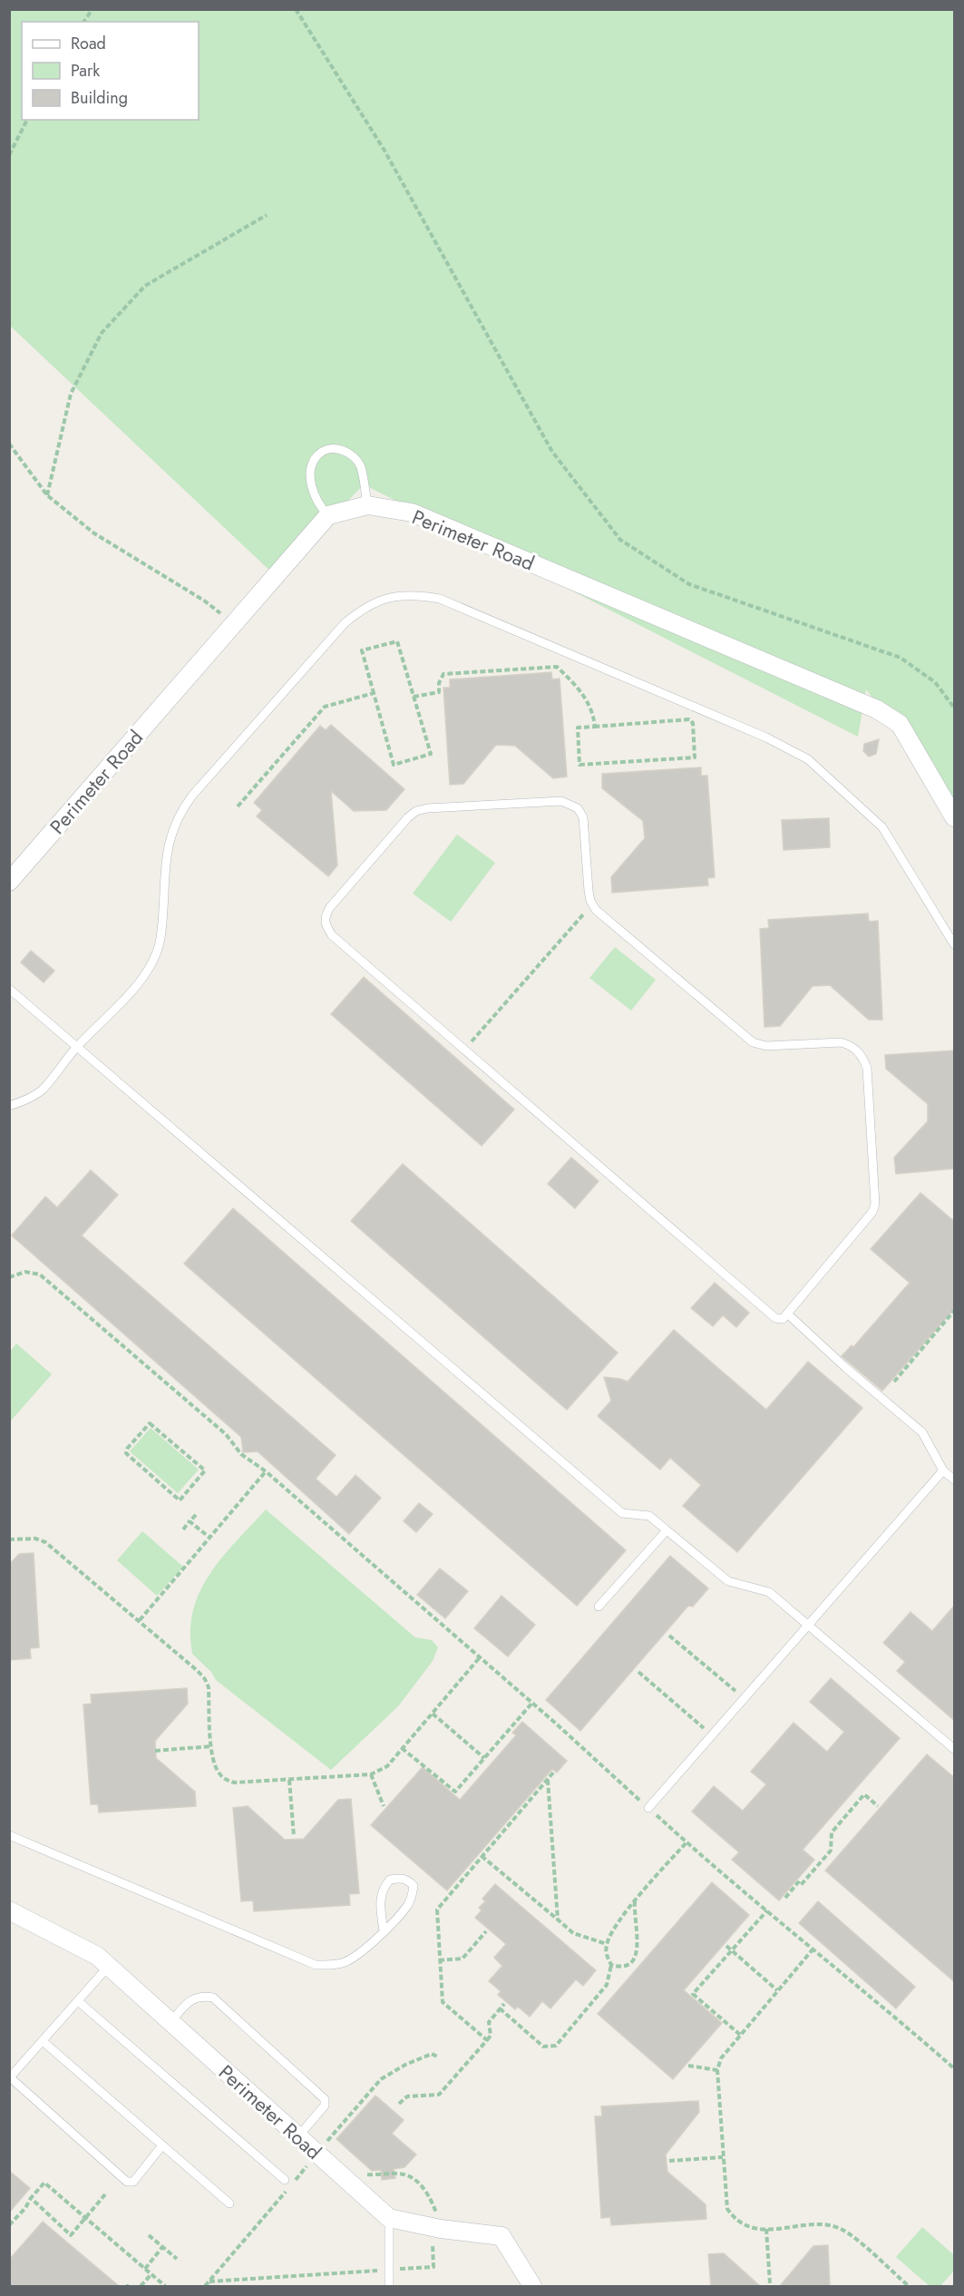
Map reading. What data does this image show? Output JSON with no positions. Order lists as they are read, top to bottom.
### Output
{
  "streets": {
    "street": ["Perimeter Road"]
  },
  "legend": ["Road", "Park", "Building"]
}
